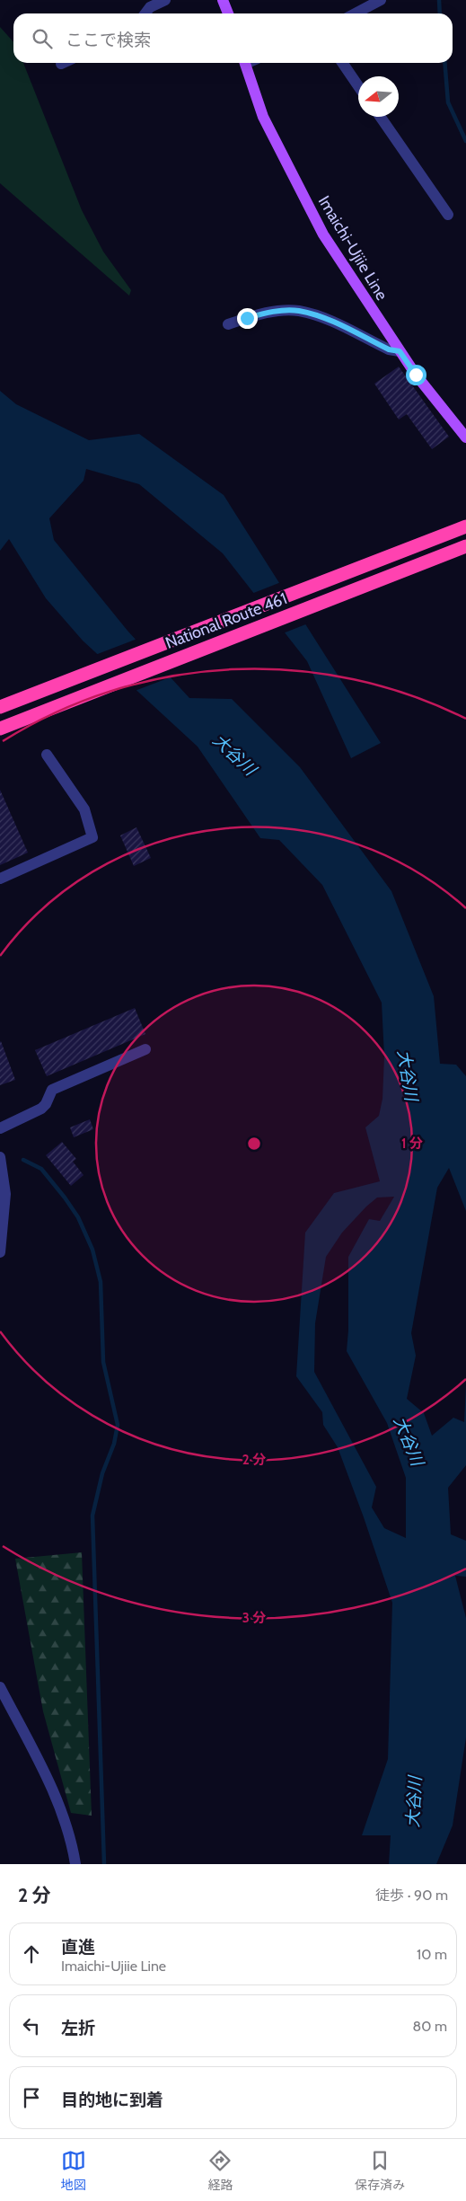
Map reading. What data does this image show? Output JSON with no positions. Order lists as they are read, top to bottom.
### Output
{
  "streets": {
    "highway": ["National Route 461"],
    "main road": ["Imaichi-Ujiie Line"]
  },
  "water": ["大谷川"],
  "north": "left",
  "page": {
    "search": "ここで検索",
    "heading": ["2 分", "徒歩 · 90 m"],
    "list": [
      ["直進", "Imaichi-Ujiie Line", "10 m"],
      ["左折", "80 m"],
      "目的地に到着"
    ],
    "nav": ["地図", "経路", "保存済み"]
  },
  "rings": ["1 分", "2 分", "3 分"]
}
